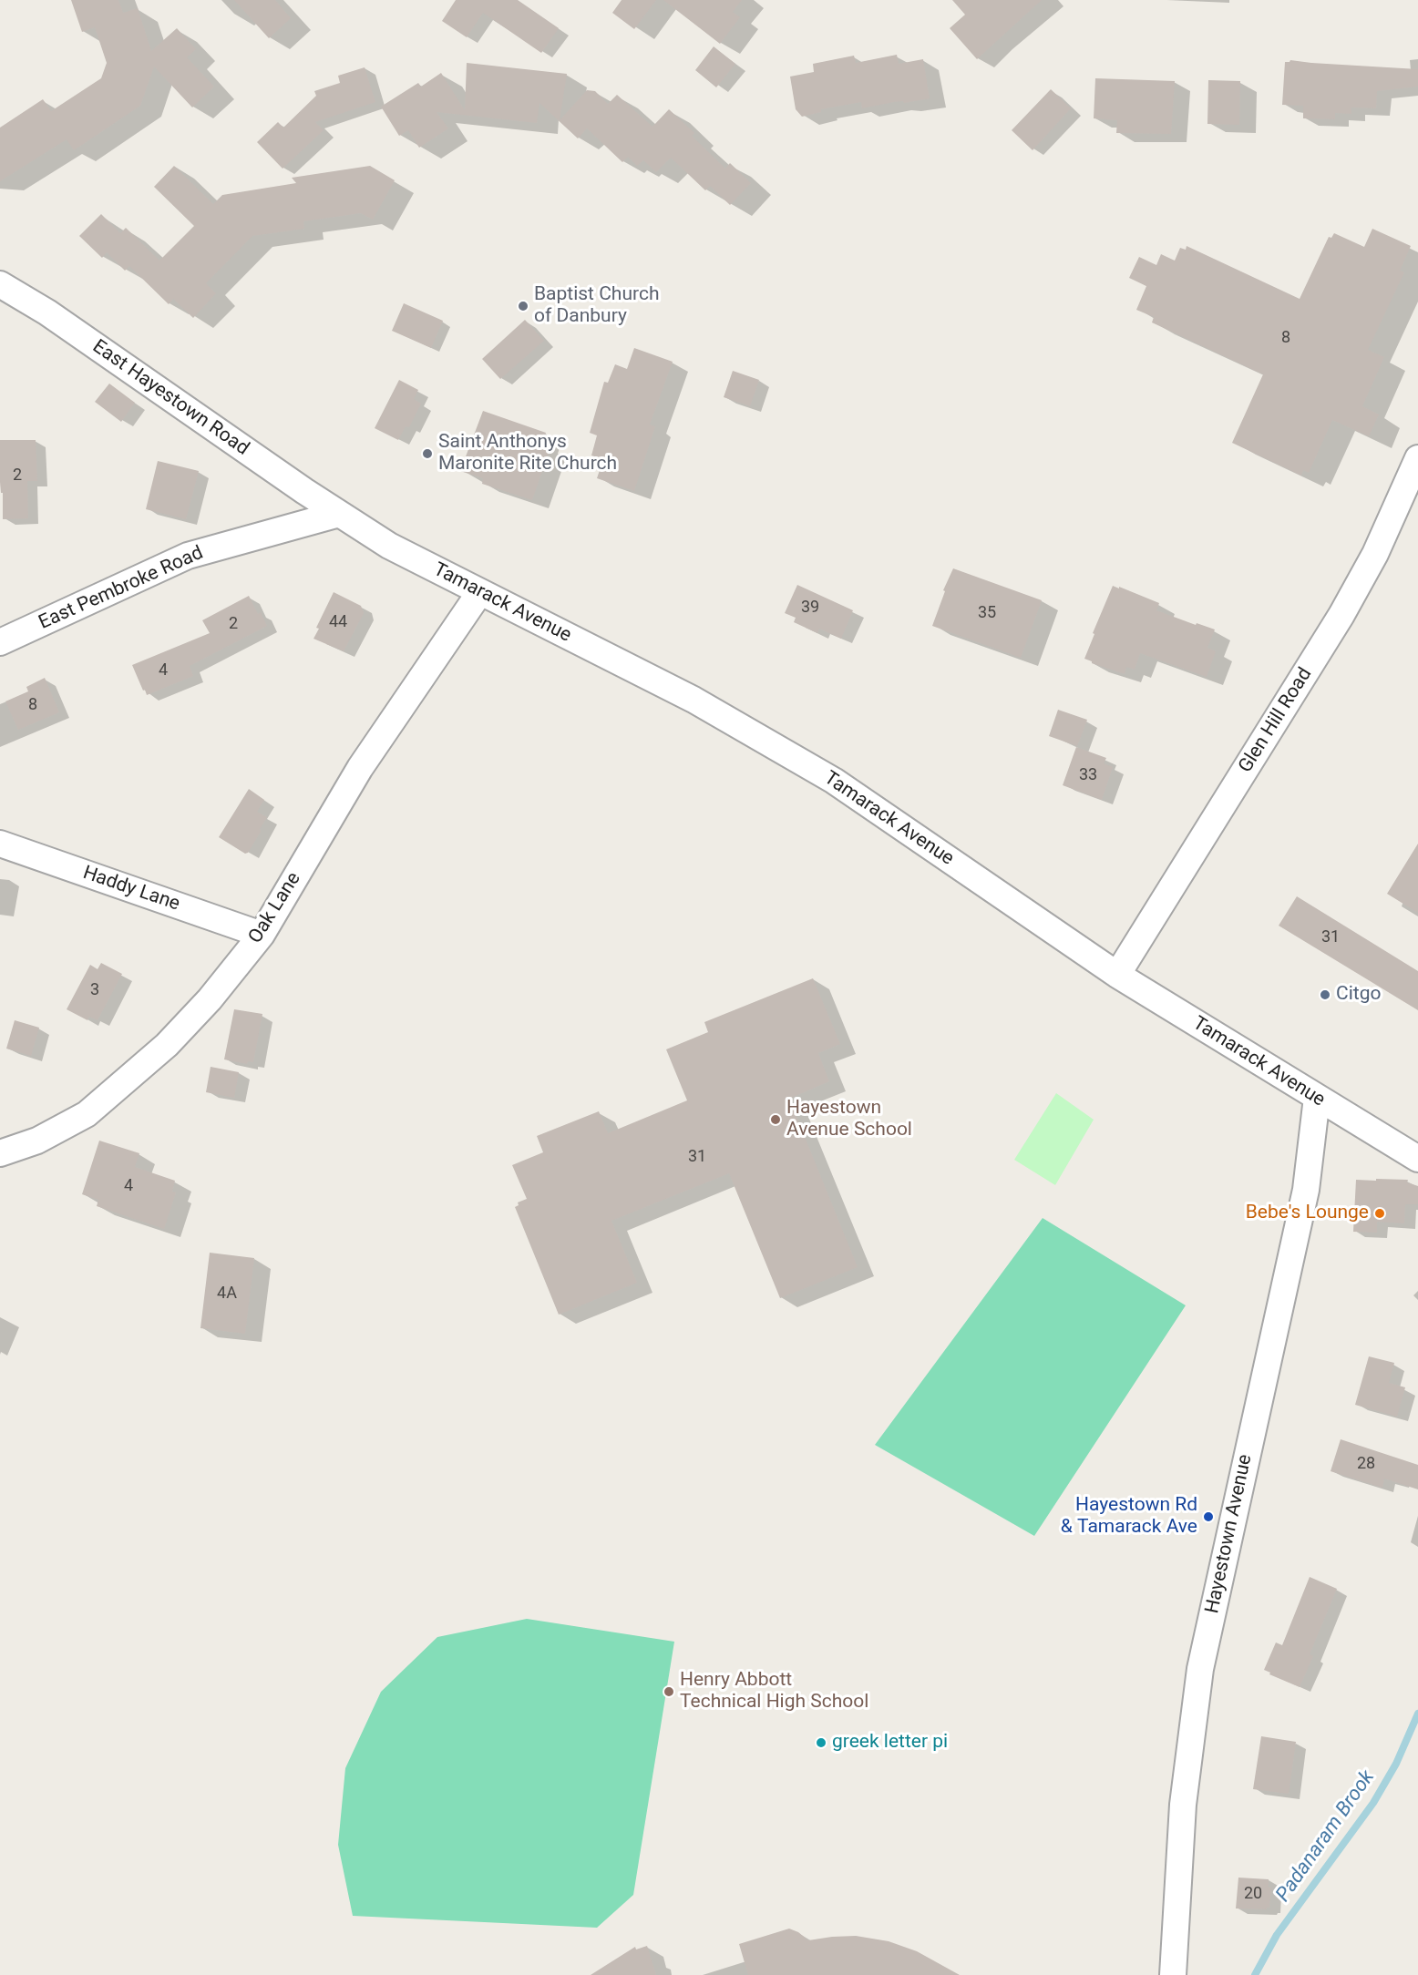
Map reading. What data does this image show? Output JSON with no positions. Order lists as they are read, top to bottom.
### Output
{
  "streets": {
    "street": [
      "East Hayestown Road",
      "East Pembroke Road",
      "Tamarack Avenue",
      "Glen Hill Road",
      "Haddy Lane",
      "Oak Lane",
      "Hayestown Avenue"
    ]
  },
  "crossings": [
    ["East Hayestown Road", "East Pembroke Road"],
    ["East Hayestown Road", "Tamarack Avenue"],
    ["East Pembroke Road", "Tamarack Avenue"],
    ["Tamarack Avenue", "Glen Hill Road"],
    ["Tamarack Avenue", "Oak Lane"],
    ["Tamarack Avenue", "Hayestown Avenue"],
    ["Haddy Lane", "Oak Lane"]
  ],
  "water": ["Padanaram Brook"],
  "places": [
    "Baptist Church of Danbury",
    "Saint Anthonys Maronite Rite Church",
    "Citgo",
    "Hayestown Avenue School",
    "Bebe's Lounge",
    "Hayestown Rd & Tamarack Ave",
    "Henry Abbott Technical High School",
    "greek letter pi"
  ],
  "house_numbers": [
    "8",
    "2",
    "39",
    "35",
    "44",
    "2",
    "4",
    "8",
    "33",
    "31",
    "3",
    "31",
    "4",
    "4A",
    "28",
    "20"
  ]
}
